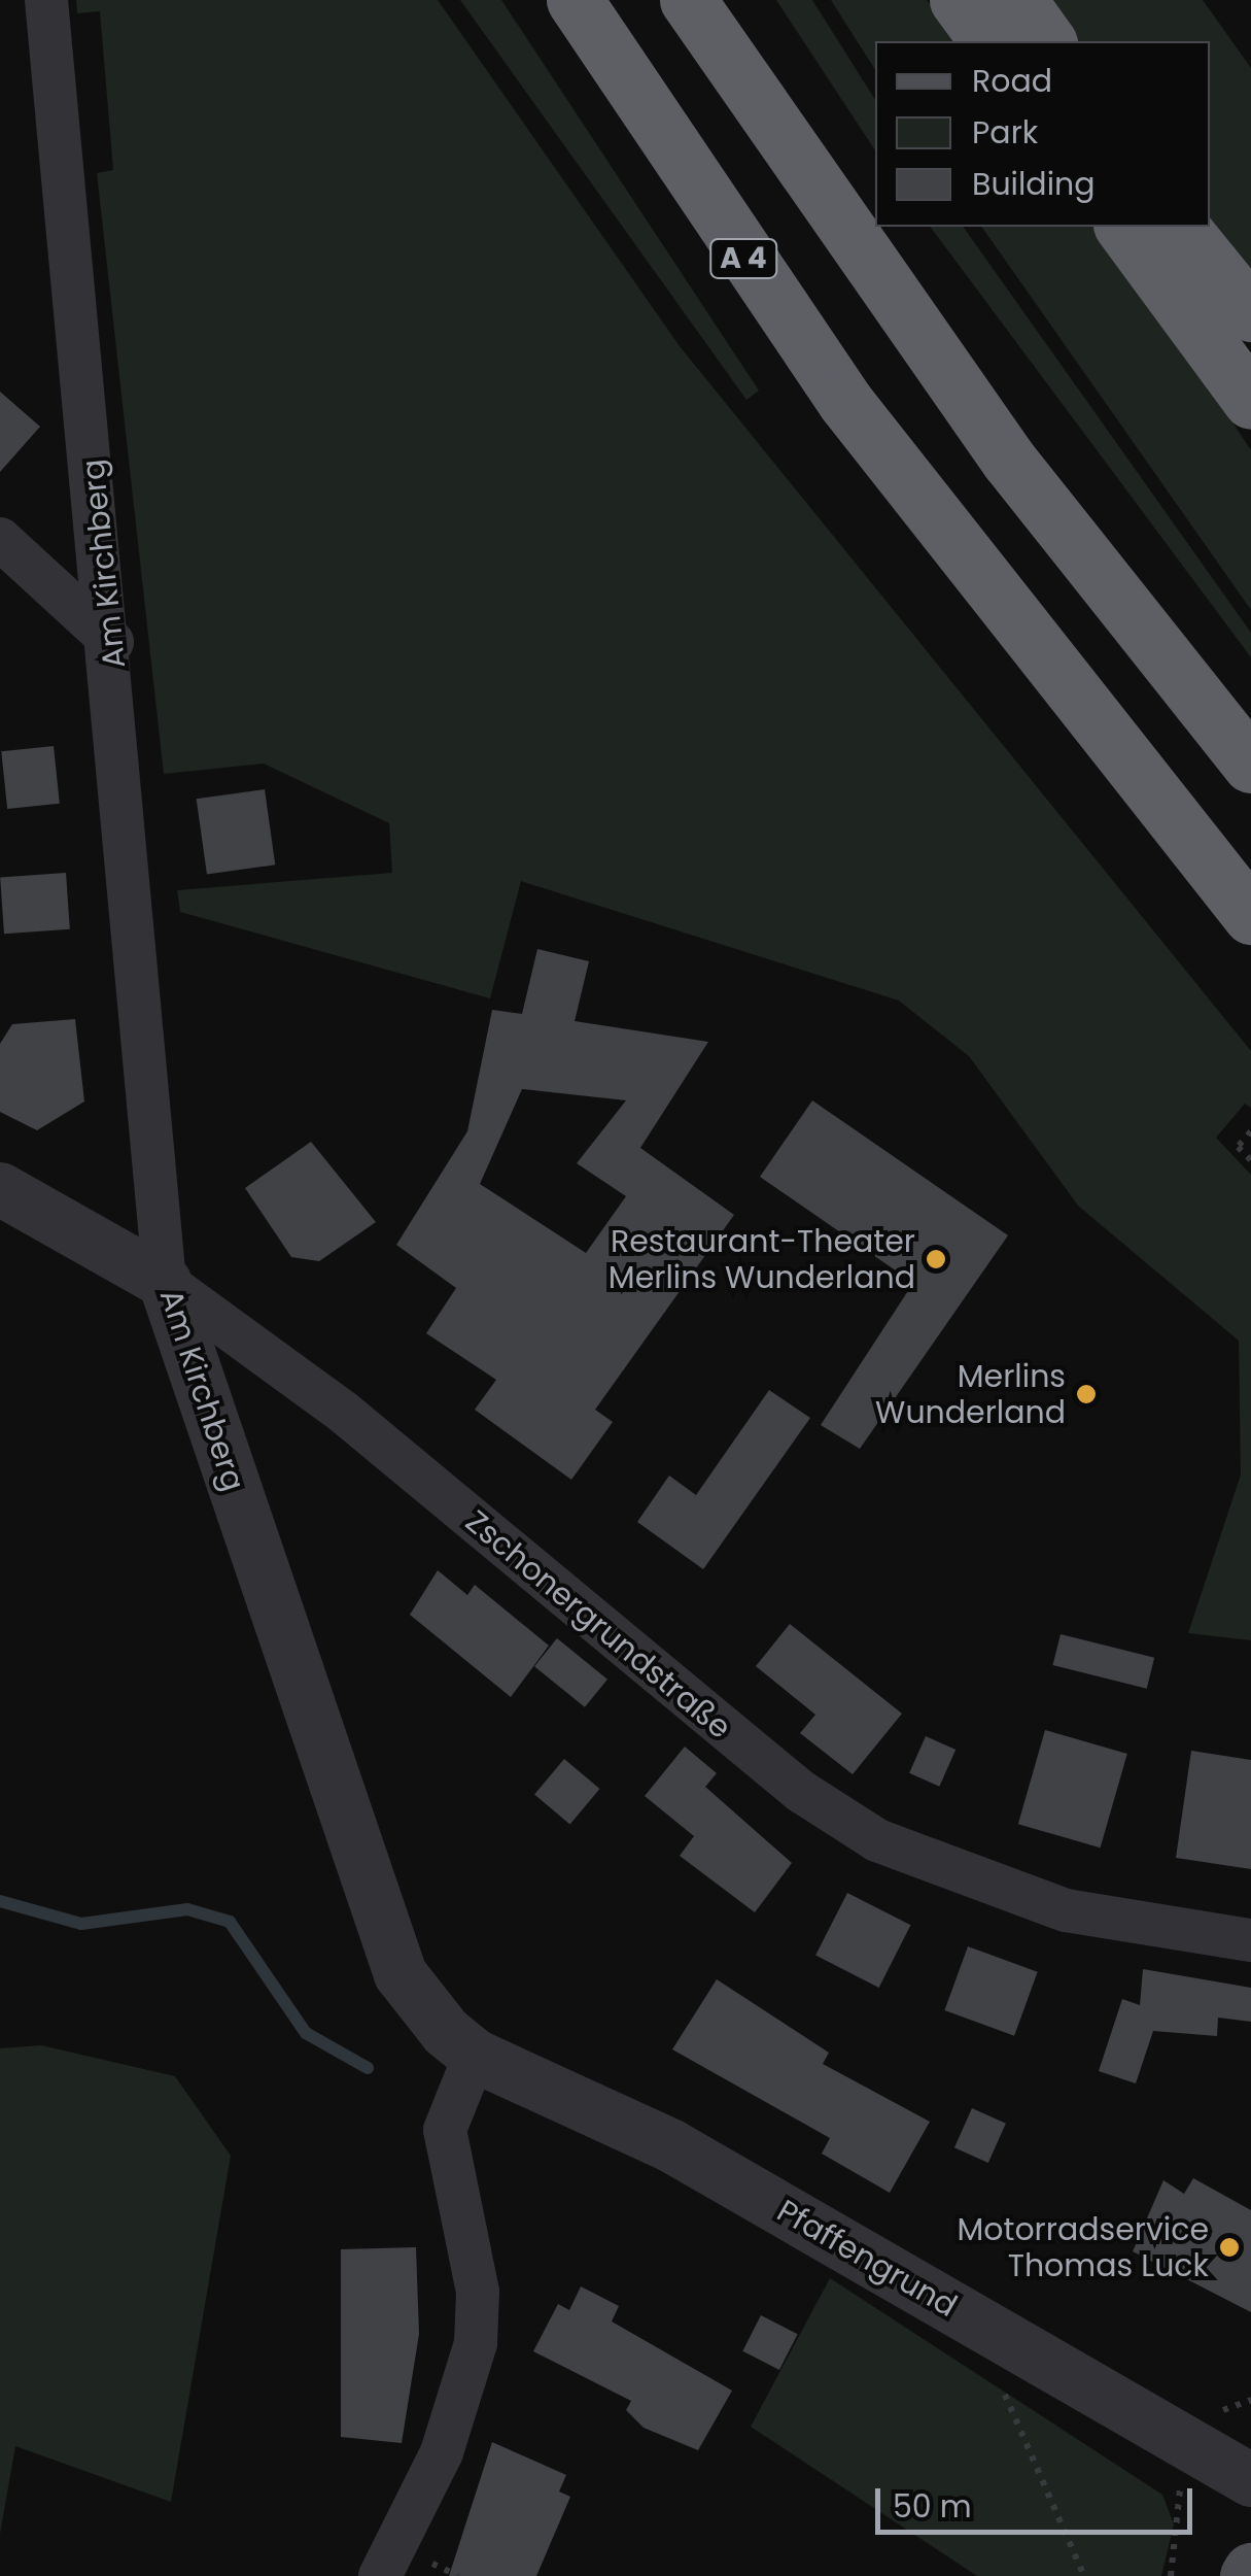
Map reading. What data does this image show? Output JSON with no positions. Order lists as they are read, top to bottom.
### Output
{
  "streets": {
    "highway": ["A 4"],
    "street": ["Am Kirchberg", "Zschonergrundstraße", "Pfaffengrund"]
  },
  "crossings": [
    ["Am Kirchberg", "Zschonergrundstraße"],
    ["Am Kirchberg", "Pfaffengrund"]
  ],
  "places": ["Restaurant-Theater Merlins Wunderland", "Merlins Wunderland", "Motorradservice Thomas Luck"],
  "legend": ["Road", "Park", "Building"],
  "scale_bar": "50 m"
}
